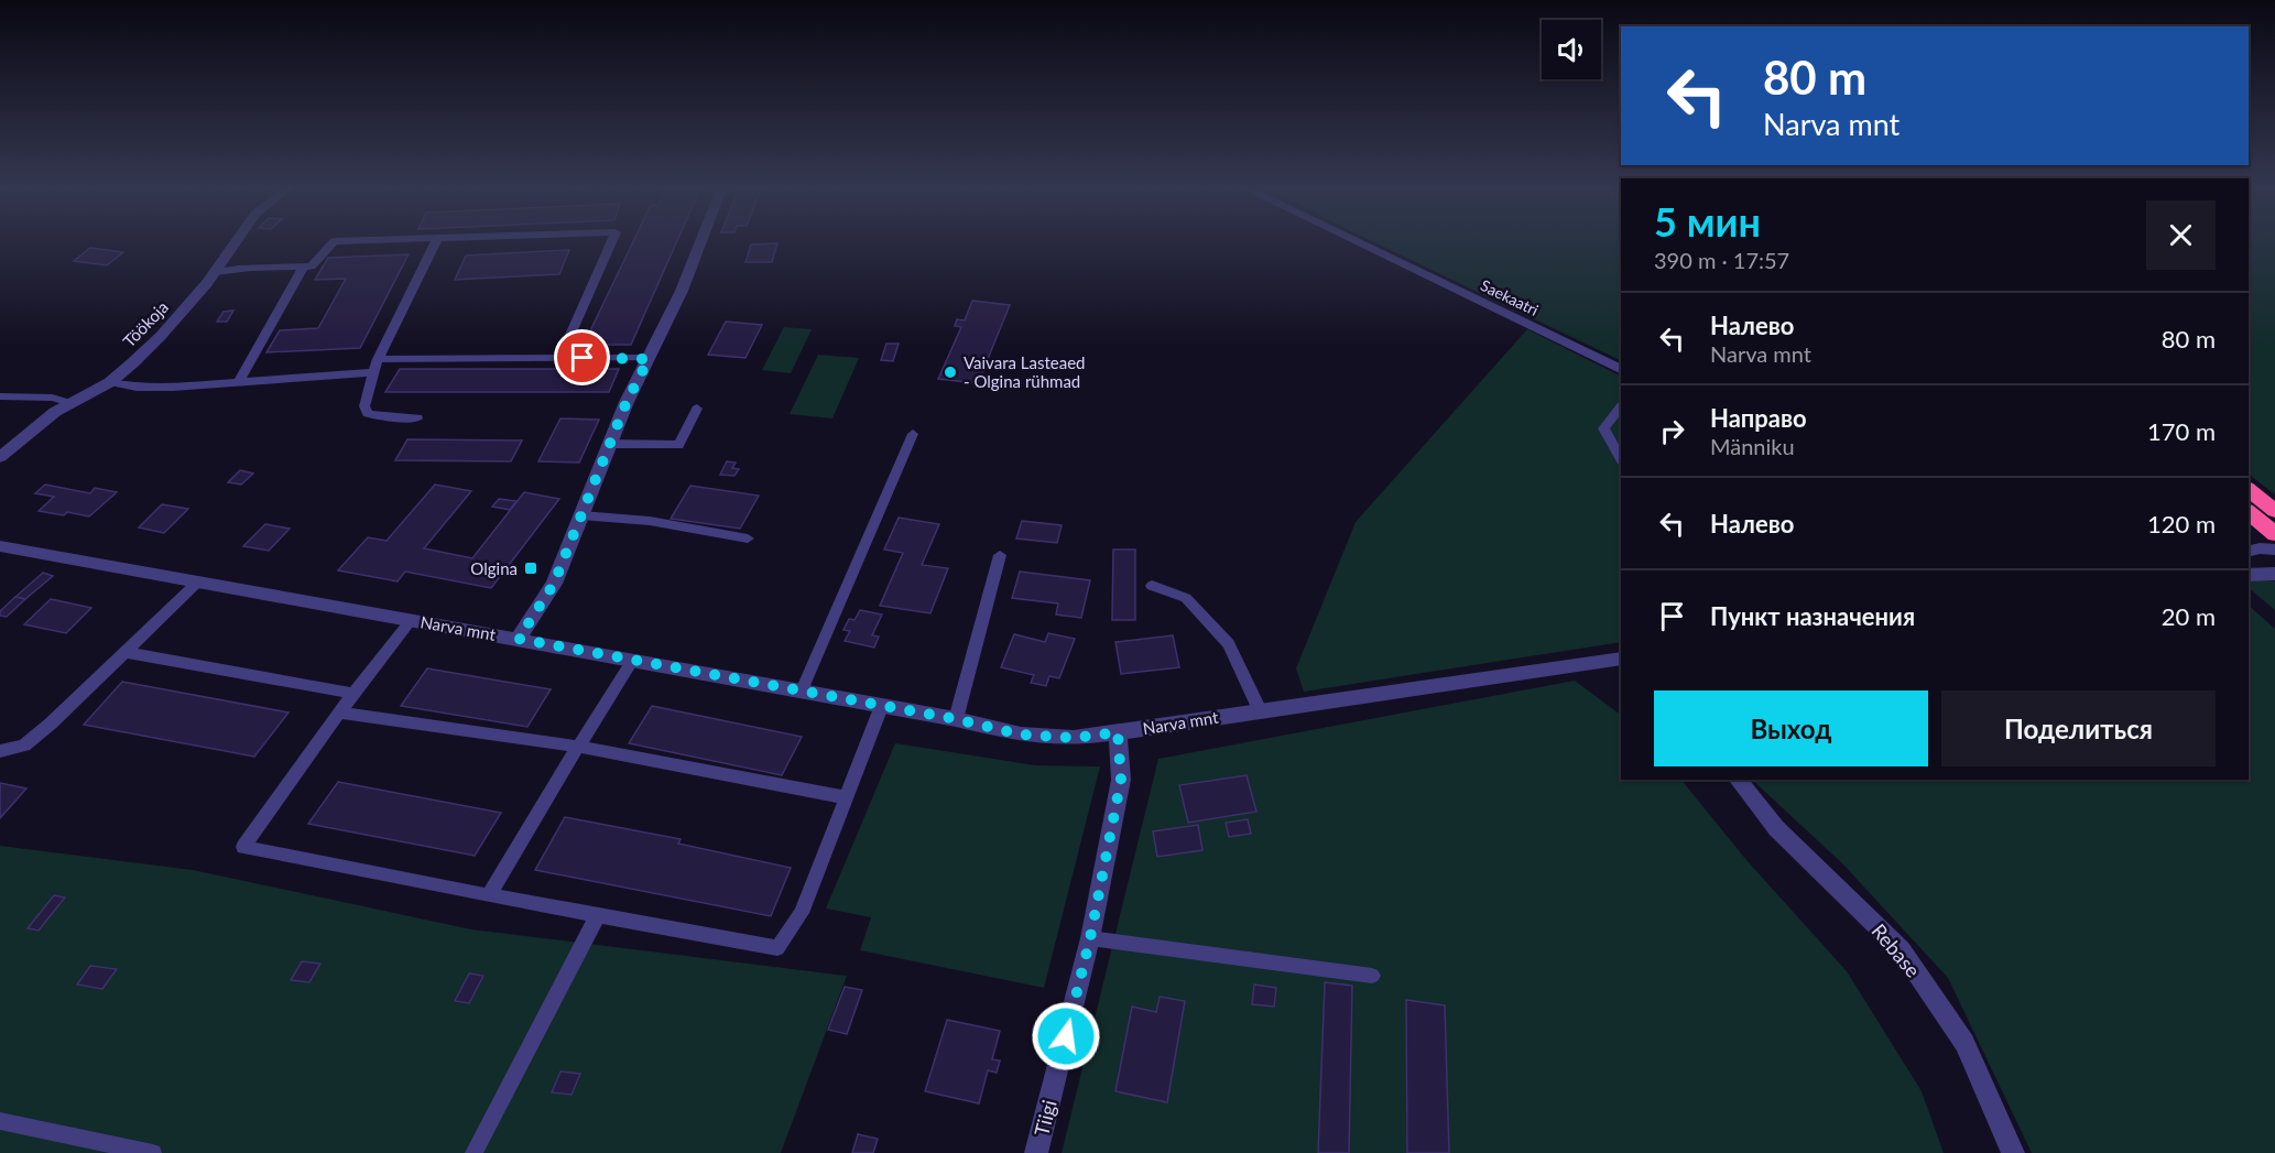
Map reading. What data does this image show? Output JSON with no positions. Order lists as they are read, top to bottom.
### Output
{
  "streets": {
    "street": [
      "Saekaatri",
      "Töökoja",
      "Narva mnt",
      "Rebase",
      "Tiigi"
    ]
  },
  "crossings": [
    ["Narva mnt", "Tiigi"]
  ],
  "places": {
    "other": ["Vaivara Lasteaed - Olgina rühmad"],
    "transit": ["Olgina"]
  },
  "page": {
    "turn": ["80 m", "Narva mnt"],
    "heading": ["5 мин", "390 m · 17:57"],
    "list": [
      {
        "name": "Налево",
        "note": "Narva mnt",
        "value": "80 m"
      },
      {
        "name": "Направо",
        "note": "Männiku",
        "value": "170 m"
      },
      {
        "name": "Налево",
        "value": "120 m"
      },
      {
        "name": "Пункт назначения",
        "value": "20 m"
      }
    ],
    "buttons": ["Выход", "Поделиться"]
  }
}
